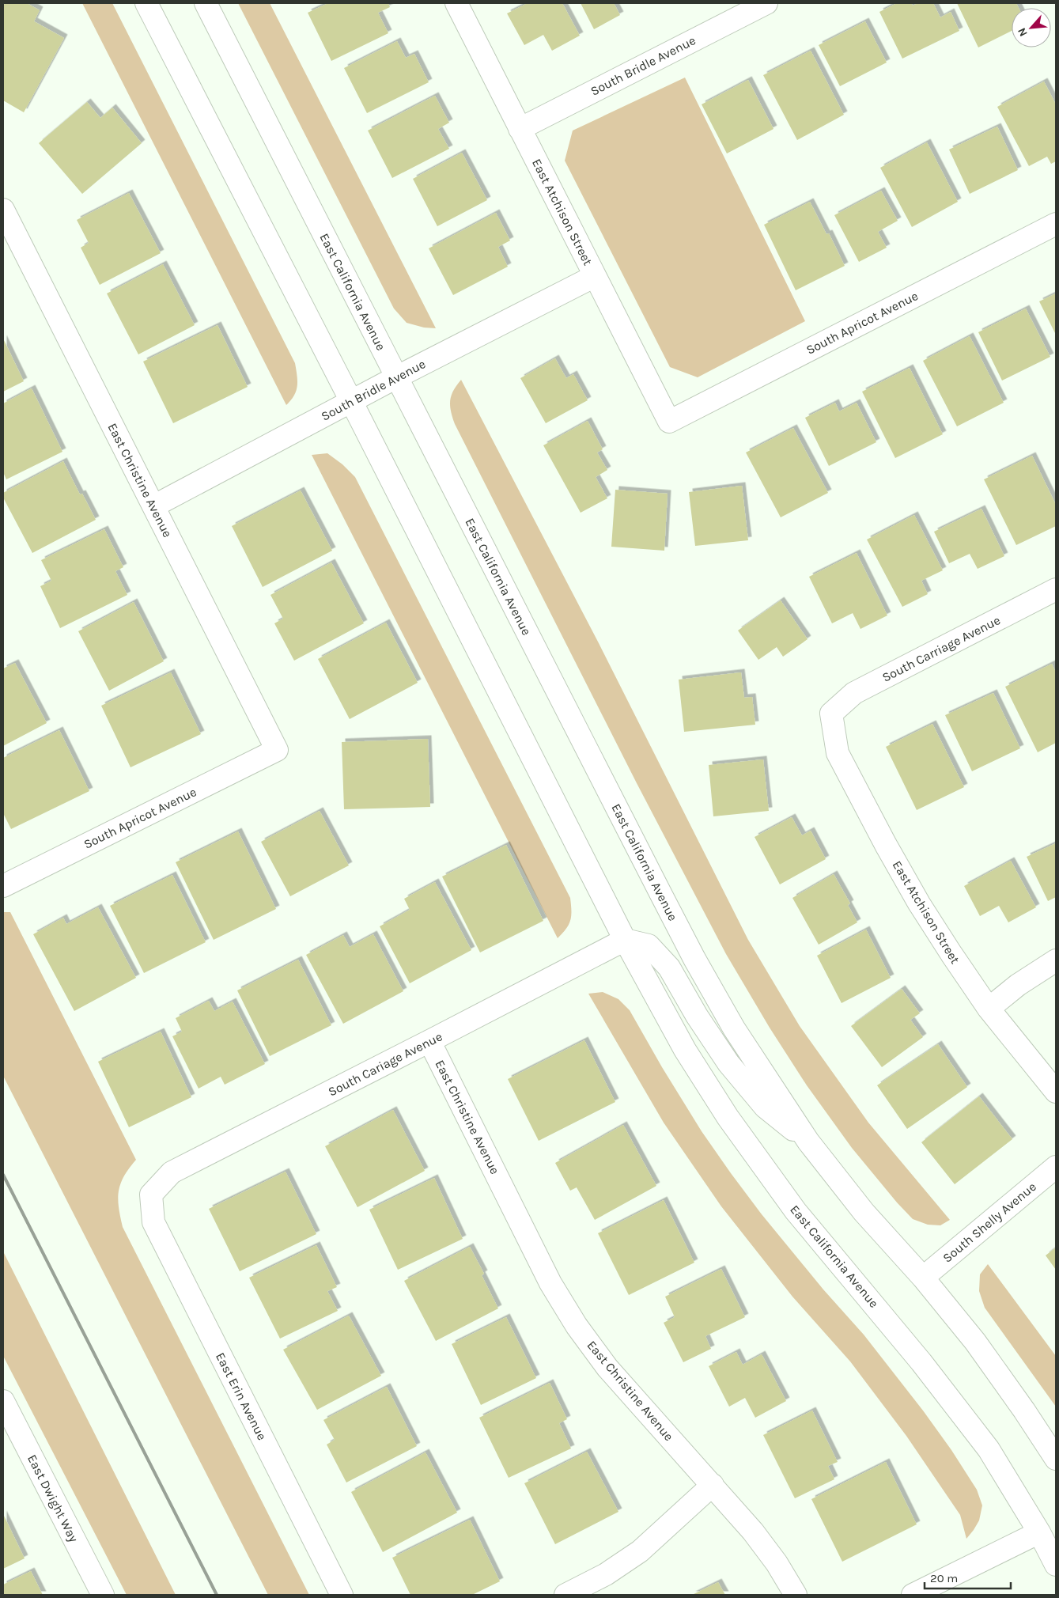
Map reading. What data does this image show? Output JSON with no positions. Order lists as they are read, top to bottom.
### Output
{
  "streets": {
    "street": [
      "South Bridle Avenue",
      "East Atchison Street",
      "East California Avenue",
      "South Apricot Avenue",
      "East Christine Avenue",
      "South Carriage Avenue",
      "South Cariage Avenue",
      "South Shelly Avenue",
      "East Erin Avenue",
      "East Dwight Way"
    ]
  },
  "crossings": [
    ["South Bridle Avenue", "East Atchison Street"],
    ["South Bridle Avenue", "East California Avenue"],
    ["South Bridle Avenue", "East Christine Avenue"],
    ["East Atchison Street", "South Apricot Avenue"],
    ["East Atchison Street", "South Carriage Avenue"],
    ["East California Avenue", "South Cariage Avenue"],
    ["East California Avenue", "South Shelly Avenue"],
    ["South Apricot Avenue", "East Christine Avenue"],
    ["East Christine Avenue", "South Cariage Avenue"],
    ["South Cariage Avenue", "East Erin Avenue"]
  ],
  "scale_bar": "20 m",
  "north": "bottom left"
}
